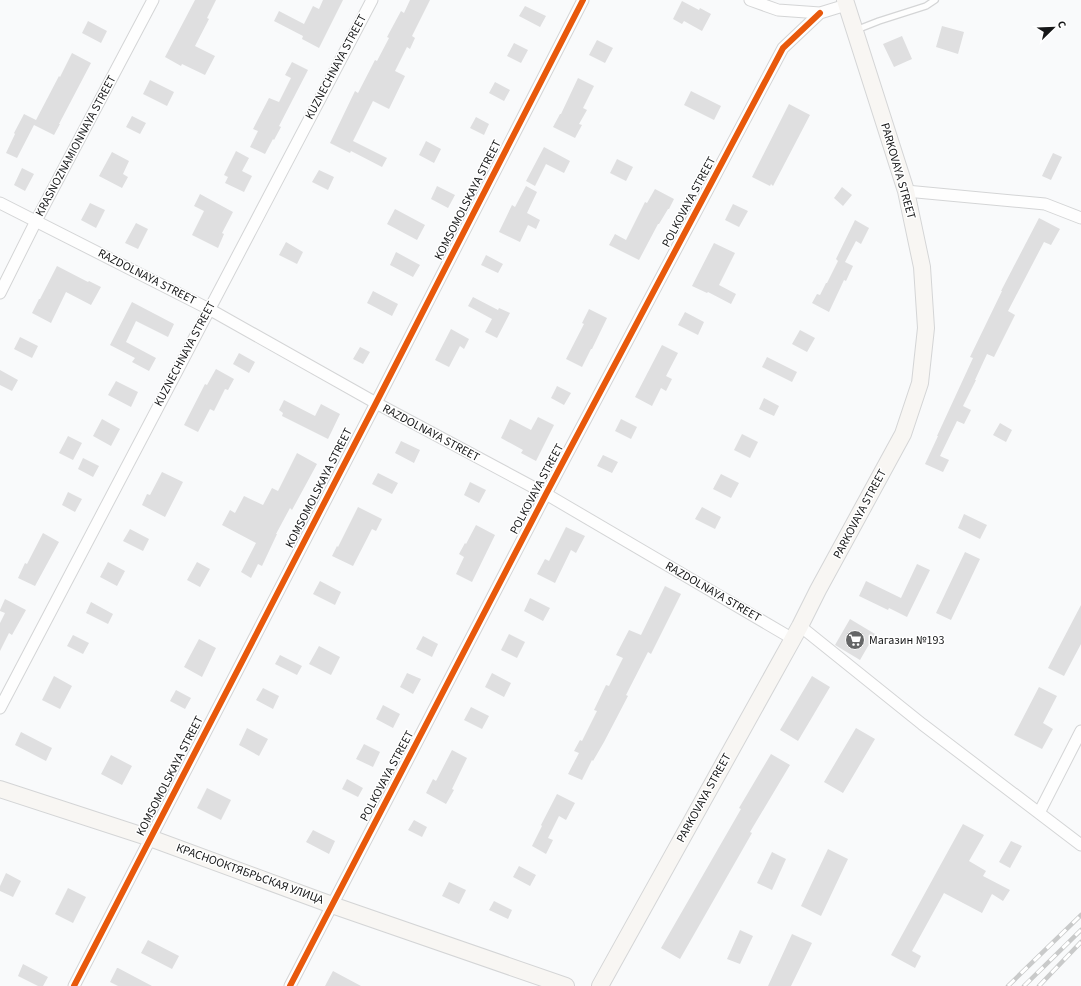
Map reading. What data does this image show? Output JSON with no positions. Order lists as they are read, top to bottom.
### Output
{
  "streets": {
    "main road": ["PARKOVAYA STREET", "КРАСНООКТЯБРЬСКАЯ УЛИЦА"],
    "street": [
      "KUZNECHNAYA STREET",
      "KRASNOZNAMIONNAYA STREET",
      "KOMSOMOLSKAYA STREET",
      "POLKOVAYA STREET",
      "RAZDOLNAYA STREET"
    ]
  },
  "crossings": [
    ["KUZNECHNAYA STREET", "RAZDOLNAYA STREET"],
    ["KRASNOZNAMIONNAYA STREET", "RAZDOLNAYA STREET"],
    ["PARKOVAYA STREET", "RAZDOLNAYA STREET"],
    ["KOMSOMOLSKAYA STREET", "RAZDOLNAYA STREET"],
    ["KOMSOMOLSKAYA STREET", "КРАСНООКТЯБРЬСКАЯ УЛИЦА"],
    ["POLKOVAYA STREET", "RAZDOLNAYA STREET"],
    ["POLKOVAYA STREET", "КРАСНООКТЯБРЬСКАЯ УЛИЦА"]
  ],
  "places": {
    "supermarket": ["Магазин №193"]
  },
  "north": "top right"
}
